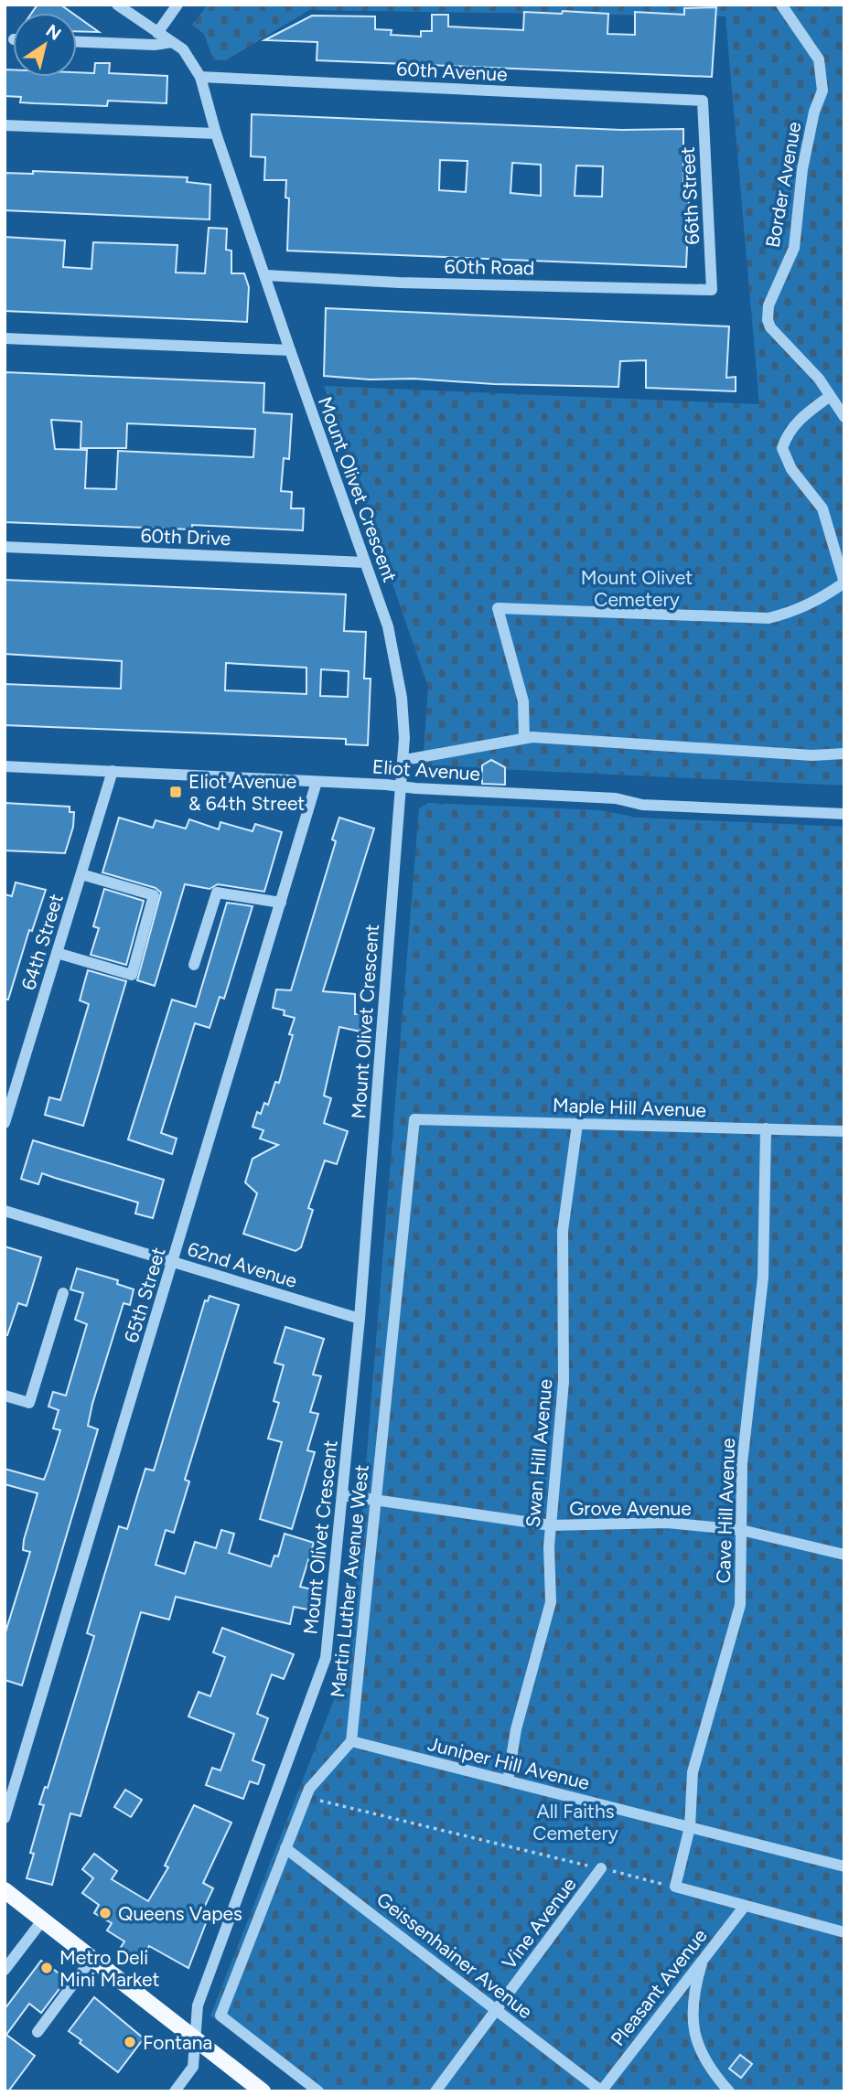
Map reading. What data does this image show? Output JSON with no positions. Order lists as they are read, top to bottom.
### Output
{
  "streets": {
    "street": [
      "60th Avenue",
      "Border Avenue",
      "66th Street",
      "60th Road",
      "Mount Olivet Crescent",
      "60th Drive",
      "Eliot Avenue",
      "64th Street",
      "Maple Hill Avenue",
      "62nd Avenue",
      "65th Street",
      "Swan Hill Avenue",
      "Grove Avenue",
      "Cave Hill Avenue",
      "Martin Luther Avenue West",
      "Juniper Hill Avenue",
      "Vine Avenue",
      "Geissenhainer Avenue",
      "Pleasant Avenue"
    ]
  },
  "crossings": [
    ["60th Avenue", "66th Street"],
    ["60th Avenue", "Mount Olivet Crescent"],
    ["66th Street", "60th Road"],
    ["60th Road", "Mount Olivet Crescent"],
    ["Mount Olivet Crescent", "60th Drive"],
    ["Mount Olivet Crescent", "Eliot Avenue"],
    ["Mount Olivet Crescent", "62nd Avenue"],
    ["Mount Olivet Crescent", "Grove Avenue"],
    ["Eliot Avenue", "64th Street"],
    ["Eliot Avenue", "65th Street"],
    ["Maple Hill Avenue", "Swan Hill Avenue"],
    ["Maple Hill Avenue", "Cave Hill Avenue"],
    ["Maple Hill Avenue", "Martin Luther Avenue West"],
    ["62nd Avenue", "65th Street"],
    ["Swan Hill Avenue", "Grove Avenue"],
    ["Swan Hill Avenue", "Juniper Hill Avenue"],
    ["Grove Avenue", "Cave Hill Avenue"],
    ["Grove Avenue", "Martin Luther Avenue West"],
    ["Cave Hill Avenue", "Juniper Hill Avenue"],
    ["Martin Luther Avenue West", "Juniper Hill Avenue"],
    ["Vine Avenue", "Geissenhainer Avenue"],
    ["Geissenhainer Avenue", "Pleasant Avenue"]
  ],
  "parks": ["Mount Olivet Cemetery", "All Faiths Cemetery"],
  "places": {
    "transit": ["Eliot Avenue & 64th Street"],
    "other": ["Queens Vapes", "Metro Deli Mini Market", "Fontana"]
  },
  "north": "top right"
}
